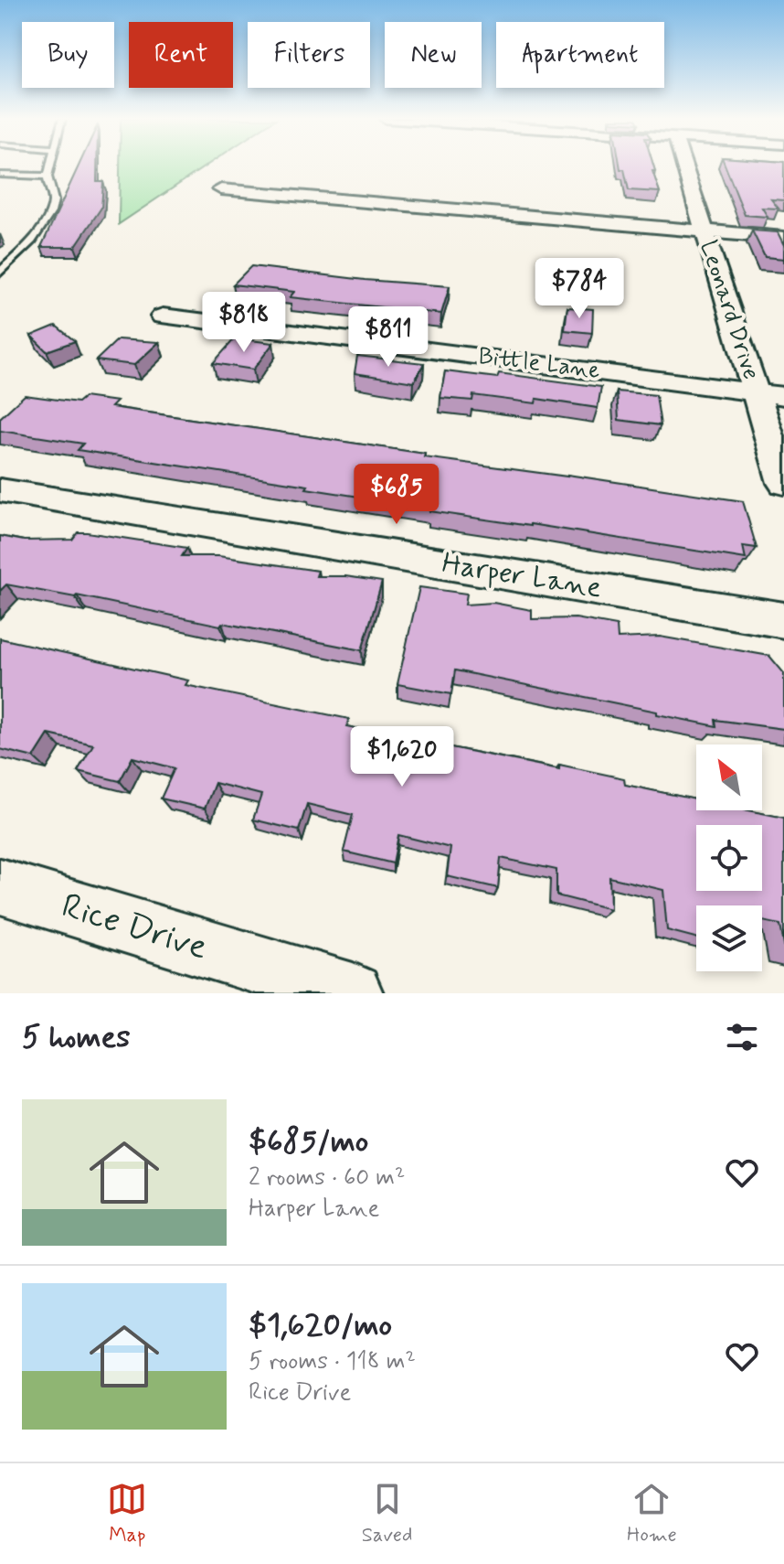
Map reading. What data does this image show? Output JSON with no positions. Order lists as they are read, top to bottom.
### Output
{
  "streets": {
    "street": [
      "Leonard Drive",
      "Bittle Lane",
      "Harper Lane",
      "Rice Drive"
    ]
  },
  "crossings": [
    ["Leonard Drive", "Bittle Lane"]
  ],
  "north": "top left",
  "page": {
    "chip": [
      "Buy",
      "Rent",
      "Filters",
      "New",
      "Apartment"
    ],
    "price": [
      "$784",
      "$818",
      "$811",
      "$685",
      "$1,620"
    ],
    "heading": "5 homes",
    "list": [
      {
        "name": "$685/mo",
        "note": "2 rooms · 60 m² · Harper Lane"
      },
      {
        "name": "$1,620/mo",
        "note": "5 rooms · 118 m² · Rice Drive"
      }
    ],
    "tabs": ["Map", "Saved", "Home"]
  }
}
